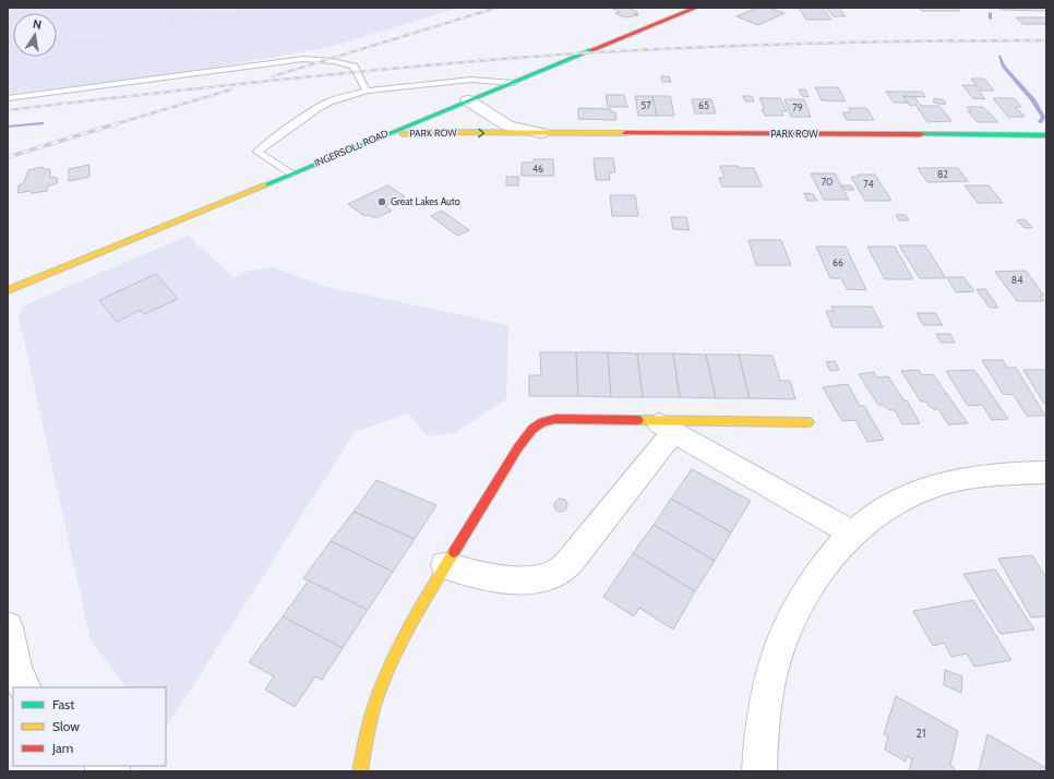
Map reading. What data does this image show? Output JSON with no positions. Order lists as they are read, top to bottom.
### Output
{
  "streets": {
    "street": ["PARK ROW", "INGERSOLL ROAD"]
  },
  "crossings": [
    ["PARK ROW", "INGERSOLL ROAD"]
  ],
  "places": ["Great Lakes Auto"],
  "house_numbers": [
    "57",
    "65",
    "79",
    "46",
    "82",
    "70",
    "74",
    "66",
    "84",
    "21"
  ],
  "legend": ["Fast", "Slow", "Jam"],
  "north": "top"
}
